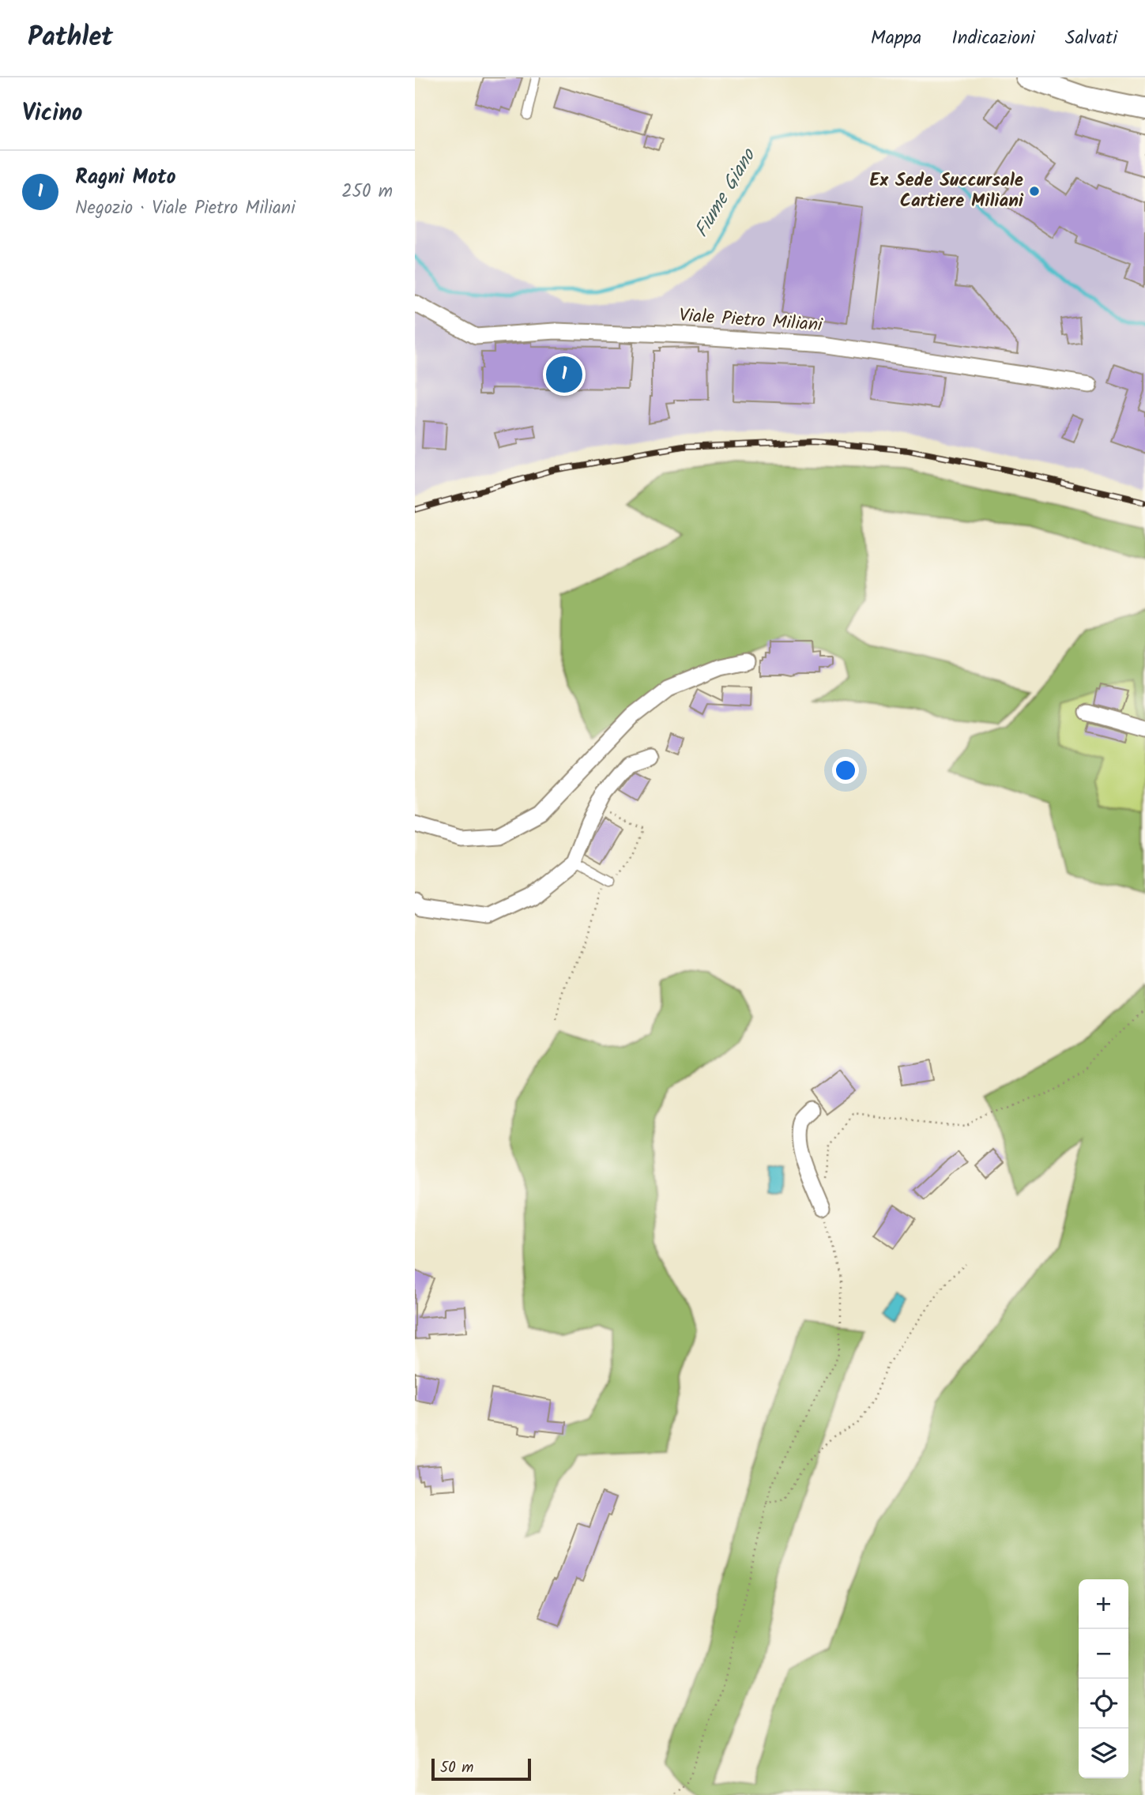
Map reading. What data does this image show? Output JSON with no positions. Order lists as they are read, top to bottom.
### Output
{
  "streets": {
    "street": ["Viale Pietro Miliani"]
  },
  "water": ["Fiume Giano"],
  "places": ["Ex Sede Succursale Cartiere Miliani"],
  "scale_bar": "50 m",
  "page": {
    "header": "Pathlet",
    "nav": ["Mappa", "Indicazioni", "Salvati"],
    "heading": "Vicino",
    "list": [
      {
        "mark": "1",
        "name": "Ragni Moto",
        "note": "Negozio · Viale Pietro Miliani",
        "value": "250 m"
      }
    ],
    "pins": "1",
    "map_buttons": ["+", "−"],
    "scale": "50 m"
  }
}
